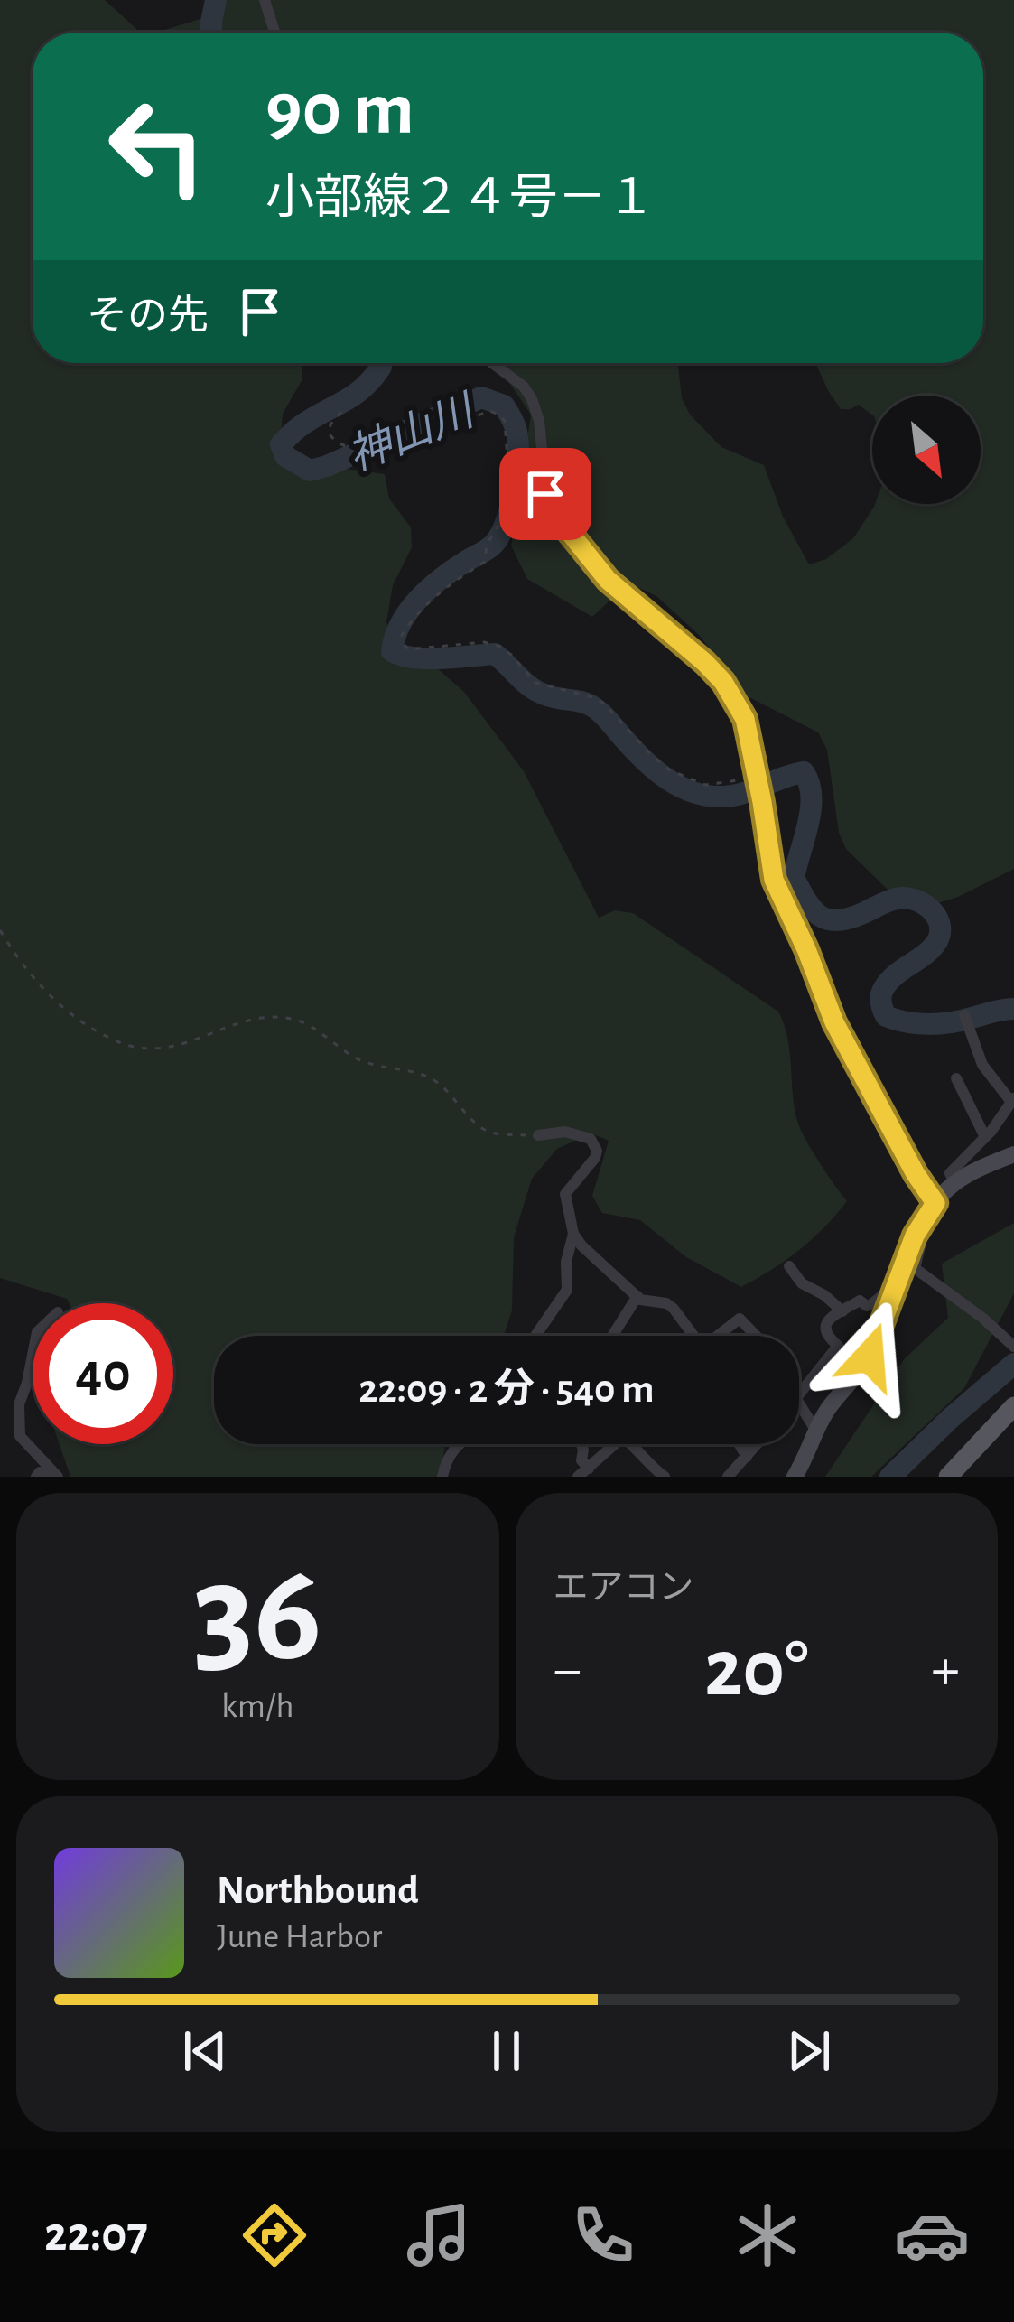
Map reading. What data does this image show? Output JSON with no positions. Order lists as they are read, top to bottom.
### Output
{
  "water": ["神山川"],
  "north": "bottom right",
  "page": {
    "turn": ["90 m", "小部線２４号－１"],
    "then": "その先",
    "limit": "40",
    "trip": "22:09 · 2 分 · 540 m",
    "tile": [
      ["36", "km/h"],
      "エアコン"
    ],
    "heat": ["−", "20°", "+"],
    "song": ["Northbound", "June Harbor"],
    "tabs": "22:07"
  }
}
